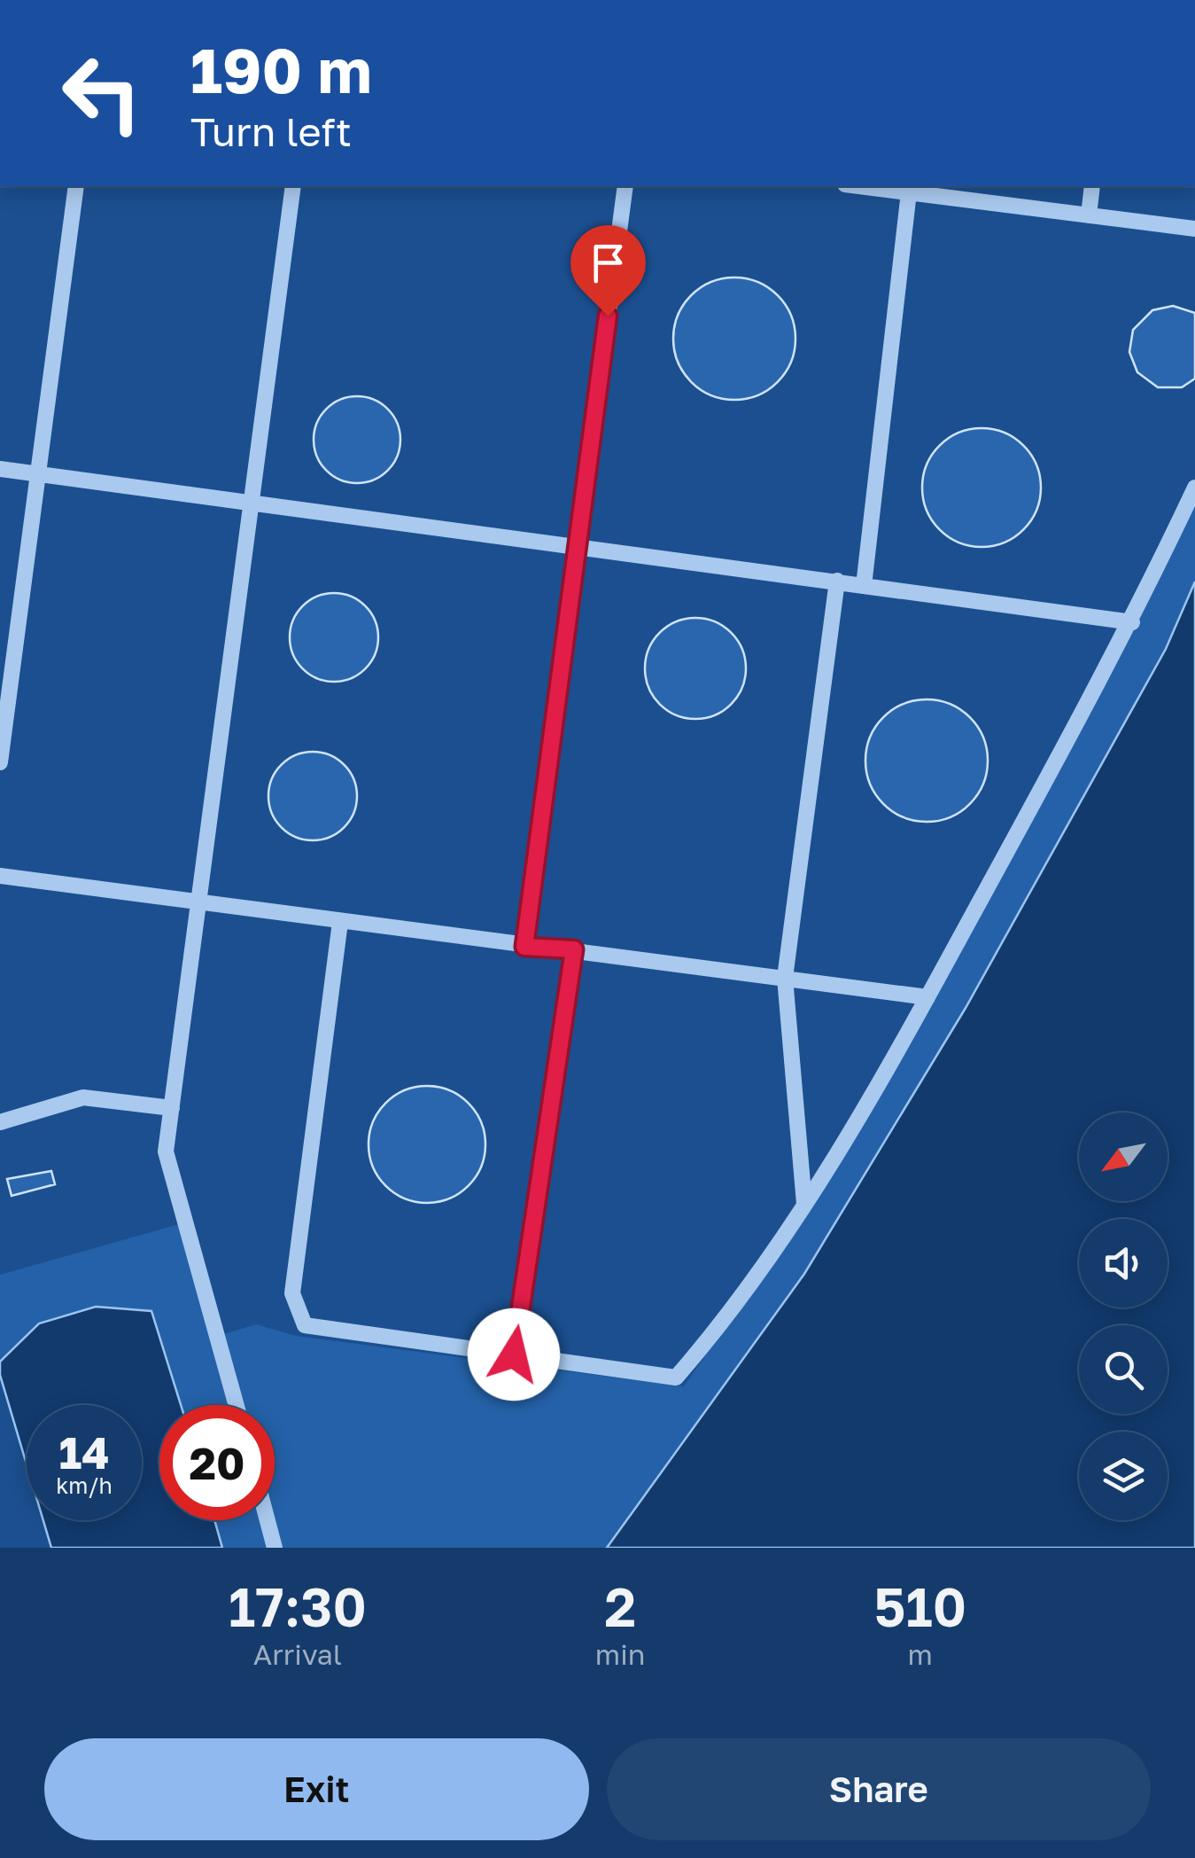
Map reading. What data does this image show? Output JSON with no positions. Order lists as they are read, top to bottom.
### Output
{
  "north": "bottom left",
  "page": {
    "turn": ["190 m", "Turn left"],
    "speed": "14 km/h",
    "limit": "20",
    "eta": [
      "17:30",
      "Arrival",
      "2",
      "min",
      "510",
      "m"
    ],
    "buttons": ["Exit", "Share"]
  }
}
